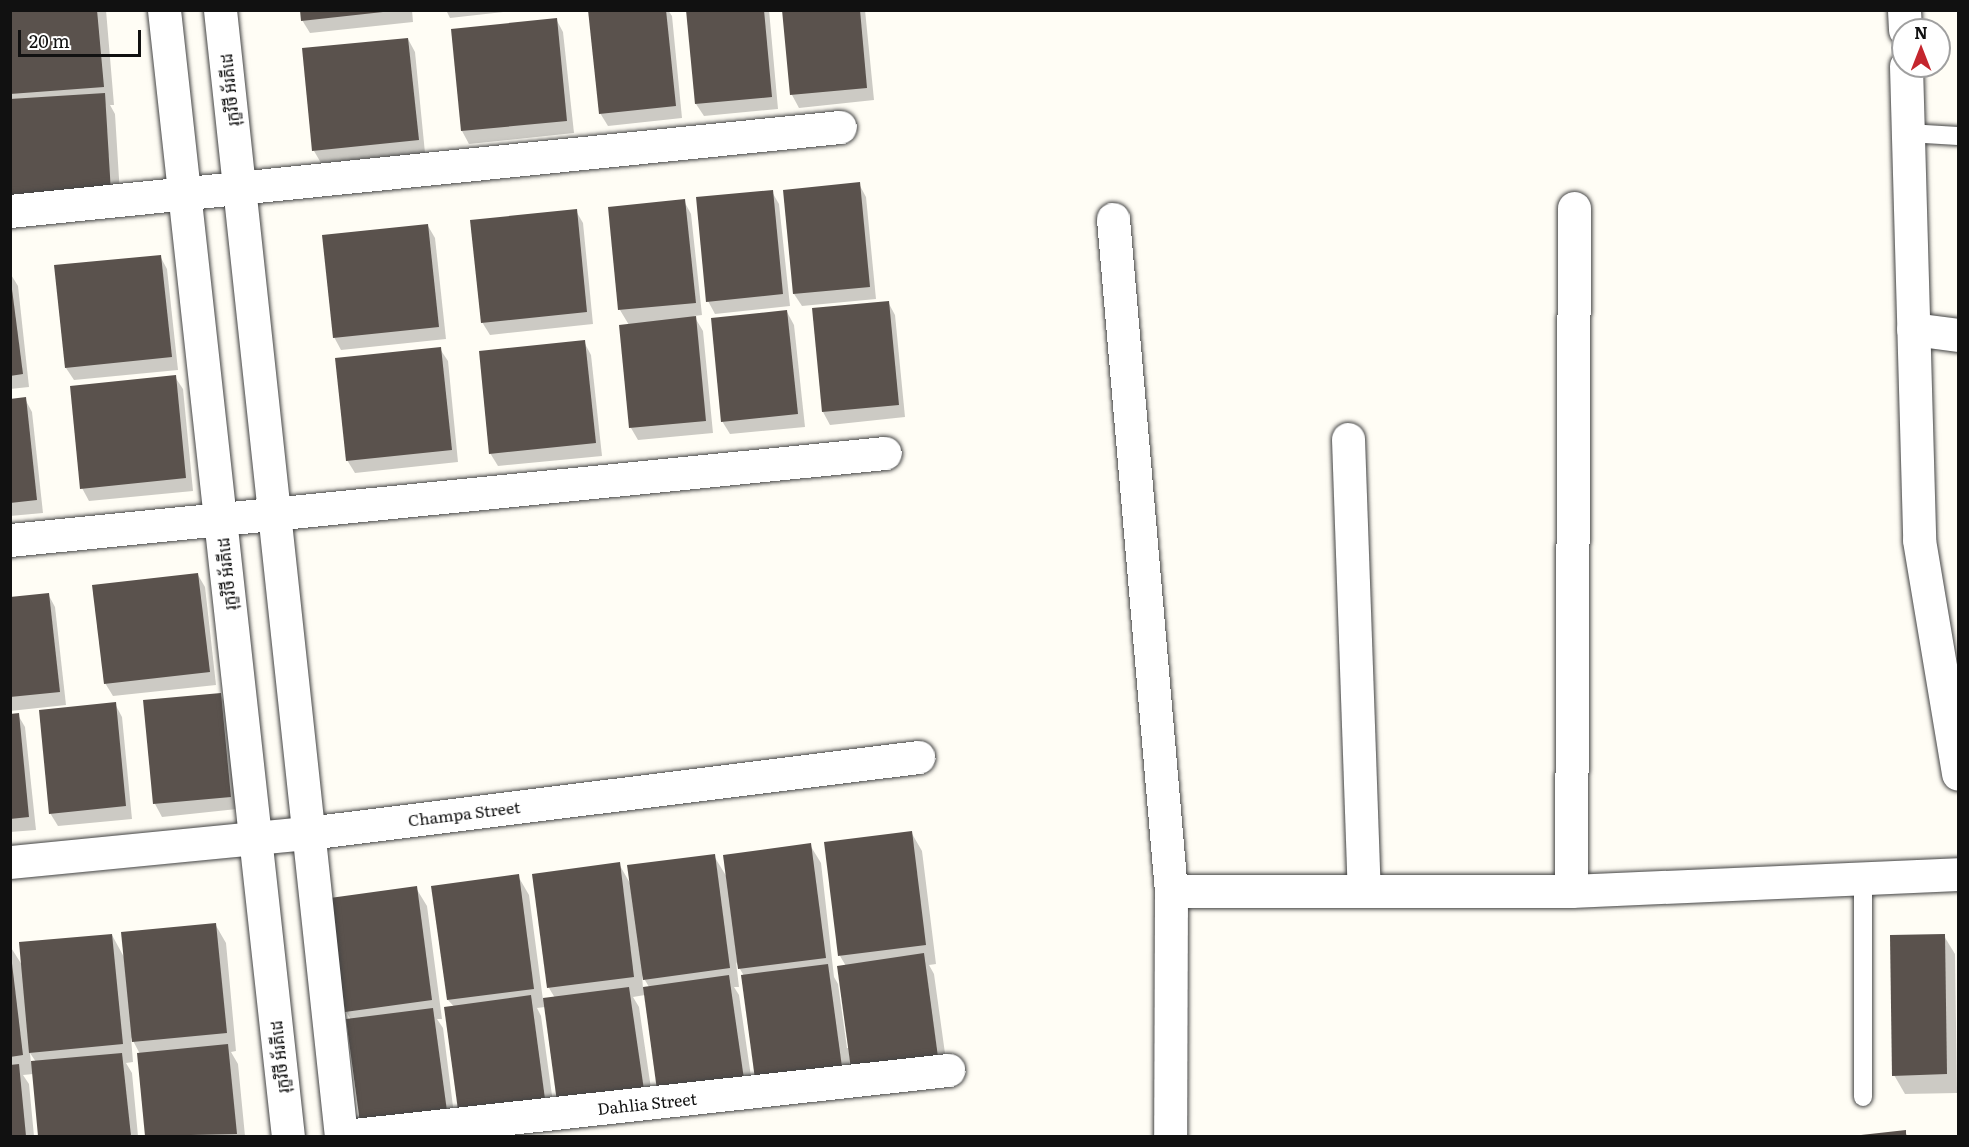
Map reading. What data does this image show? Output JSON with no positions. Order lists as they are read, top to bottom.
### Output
{
  "streets": {
    "street": ["រុក្ខវិថី អ័រគីដេ", "Champa Street", "Dahlia Street"]
  },
  "crossings": [
    ["រុក្ខវិថី អ័រគីដេ", "Champa Street"]
  ],
  "scale_bar": "20 m",
  "north": "top"
}
